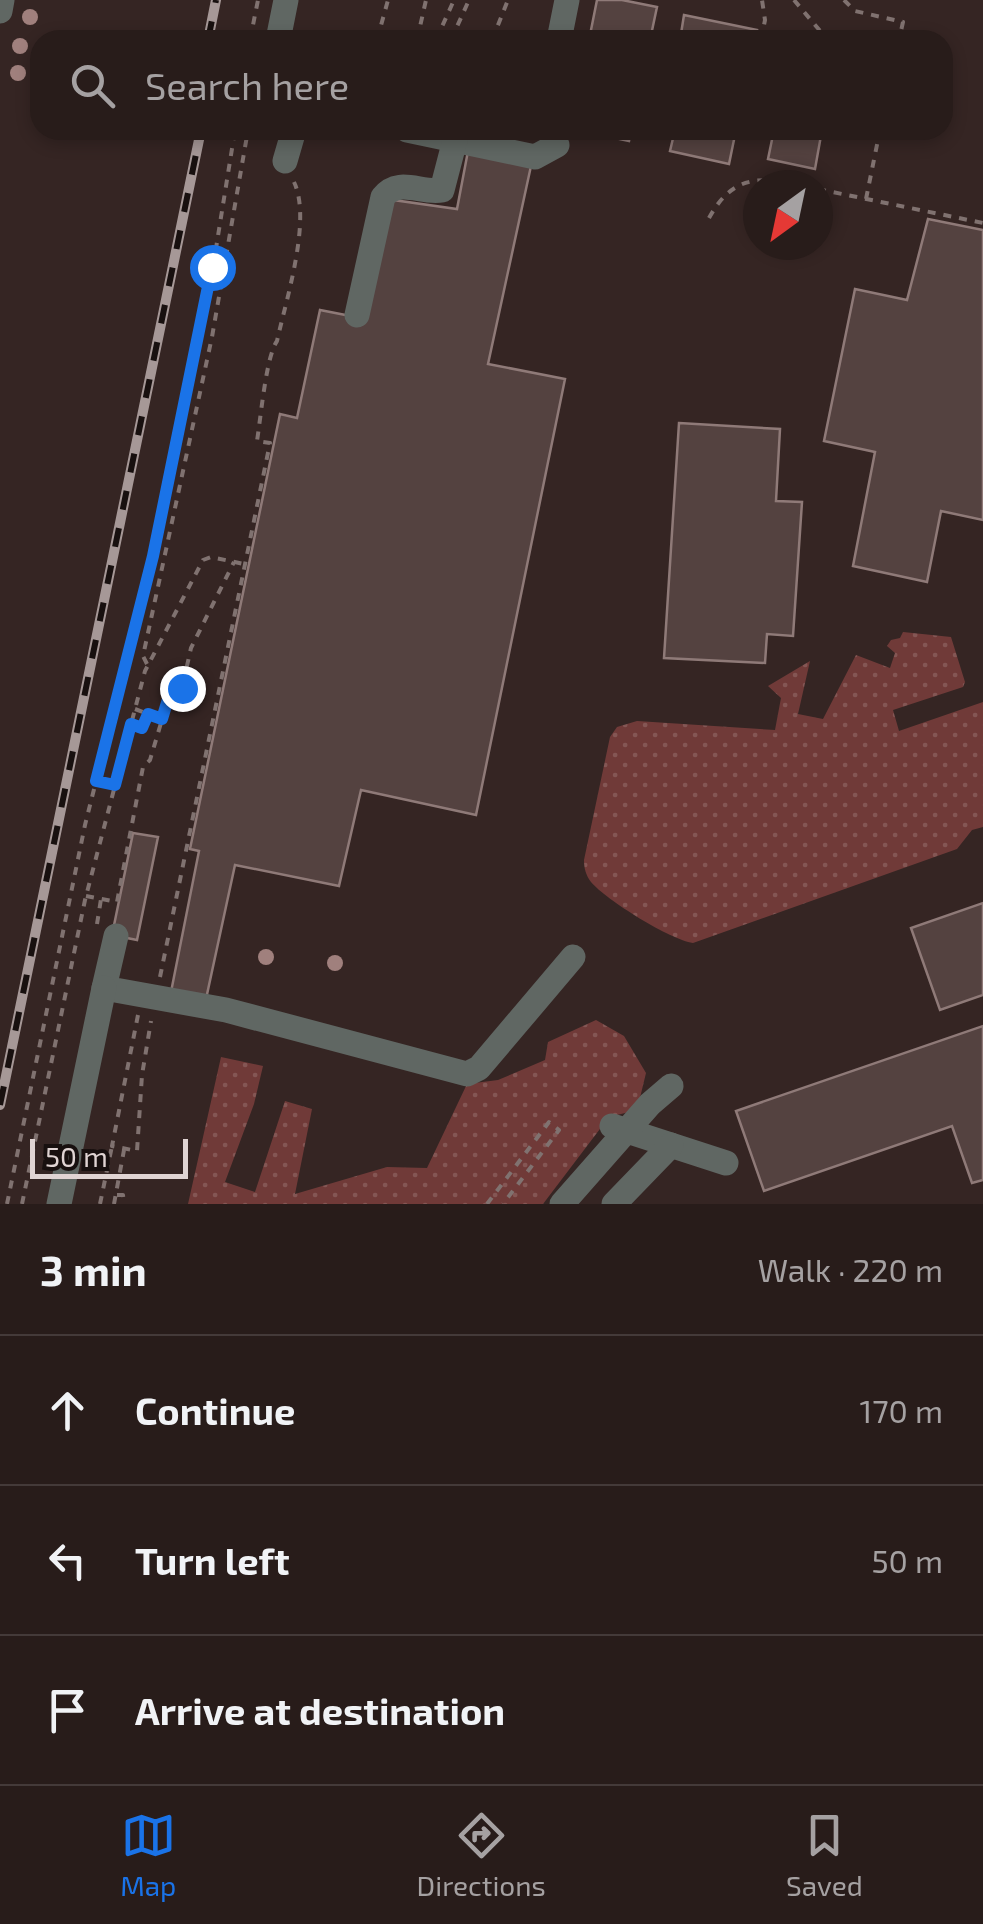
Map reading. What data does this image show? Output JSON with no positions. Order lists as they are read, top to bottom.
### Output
{
  "scale_bar": "50 m",
  "north": "bottom left",
  "page": {
    "search": "Search here",
    "scale": "50 m",
    "heading": ["3 min", "Walk · 220 m"],
    "list": [
      ["Continue", "170 m"],
      ["Turn left", "50 m"],
      "Arrive at destination"
    ],
    "nav": ["Map", "Directions", "Saved"]
  }
}
